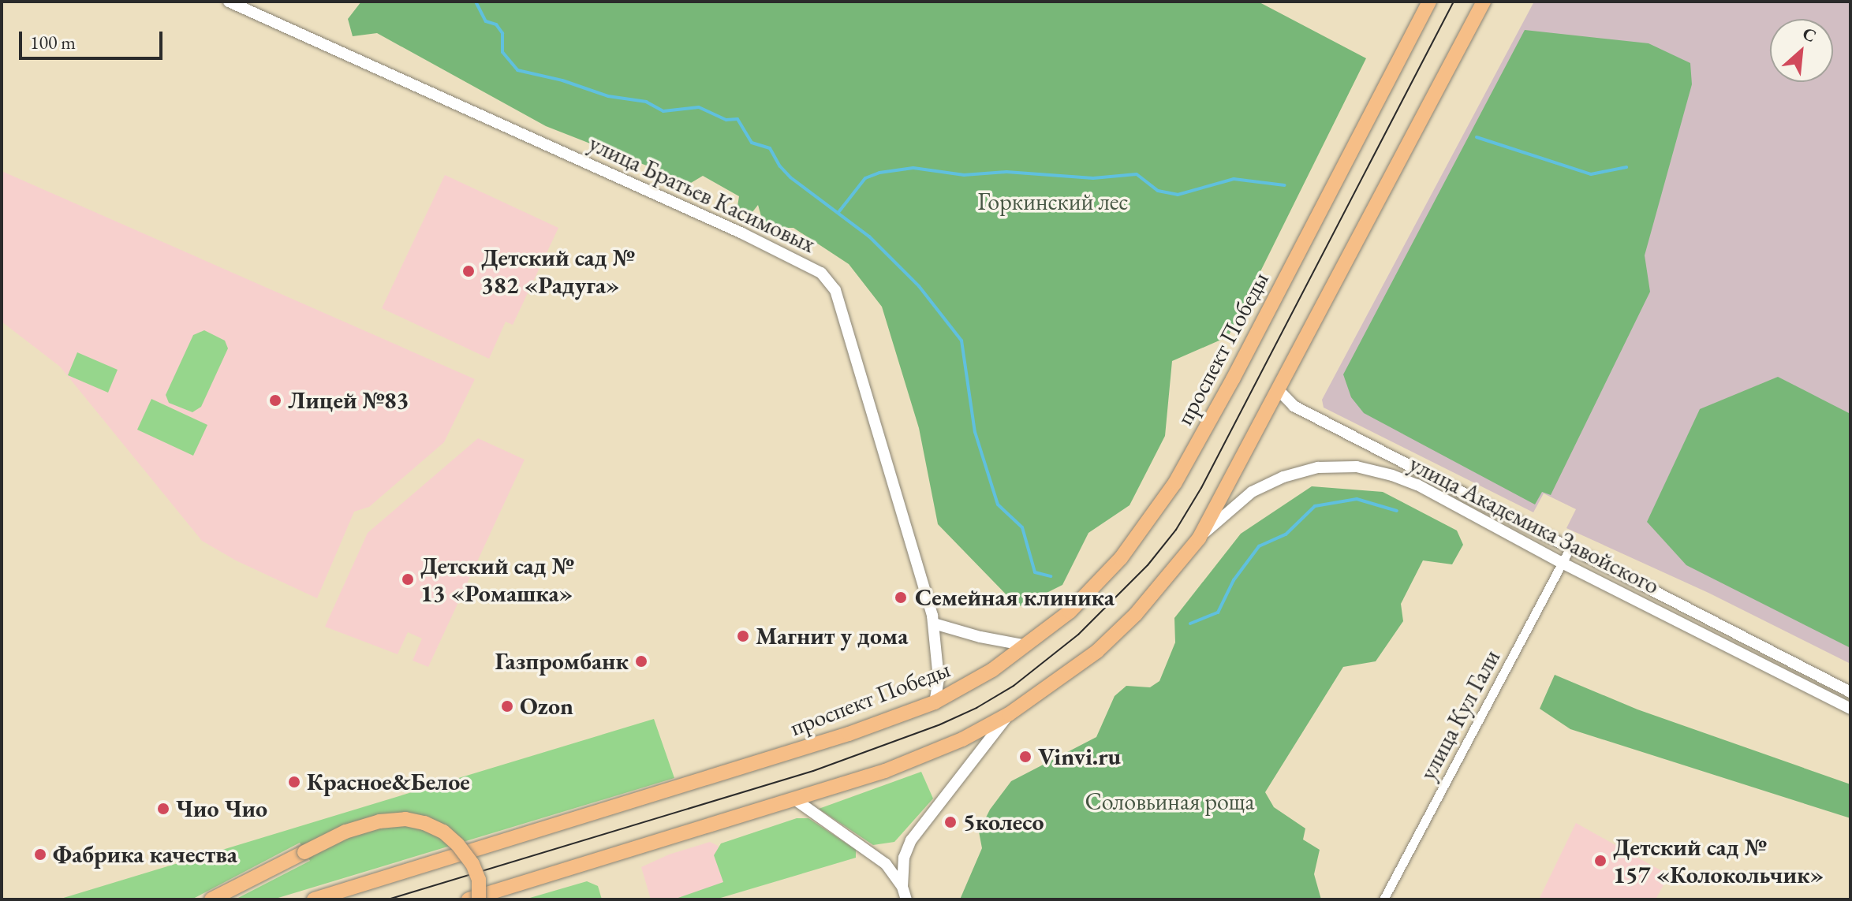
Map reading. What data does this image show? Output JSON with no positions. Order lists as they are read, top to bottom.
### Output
{
  "streets": {
    "main road": ["проспект Победы"],
    "street": ["улица Братьев Касимовых", "улица Академика Завойского", "улица Кул Гали"]
  },
  "crossings": [
    ["улица Братьев Касимовых", "проспект Победы"],
    ["улица Академика Завойского", "улица Кул Гали"]
  ],
  "parks": ["Горкинский лес", "Соловьиная роща"],
  "places": [
    "Детский сад № 382 «Радуга»",
    "Лицей №83",
    "Детский сад № 13 «Ромашка»",
    "Семейная клиника",
    "Магнит у дома",
    "Газпромбанк",
    "Ozon",
    "Vinvi.ru",
    "Красное&Белое",
    "Чио Чио",
    "5колесо",
    "Фабрика качества",
    "Детский сад № 157 «Колокольчик»"
  ],
  "scale_bar": "100 m",
  "north": "top right"
}
